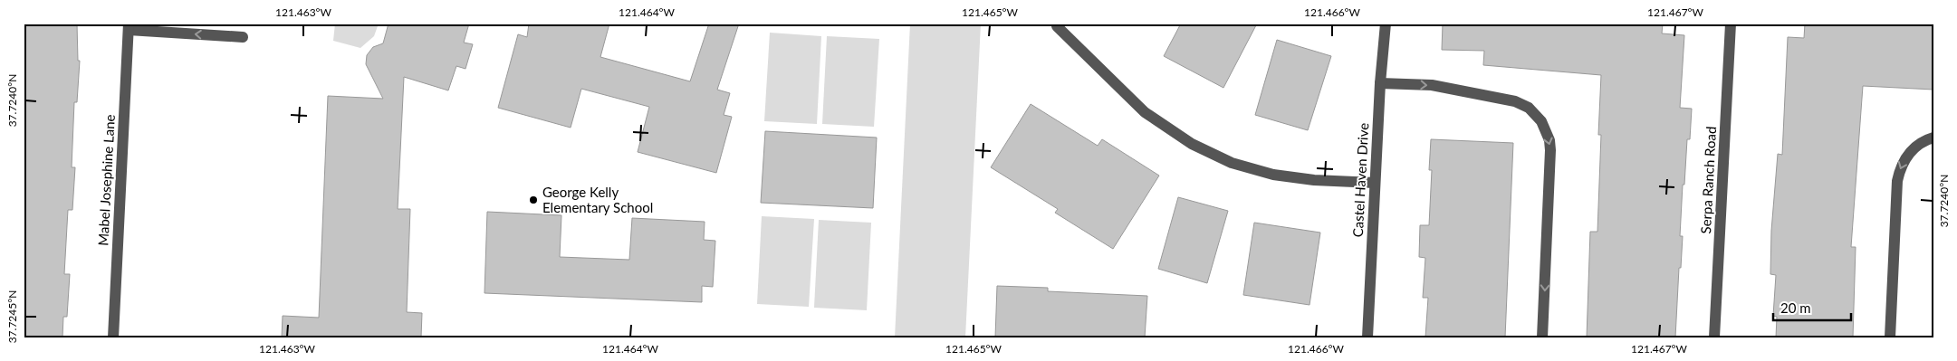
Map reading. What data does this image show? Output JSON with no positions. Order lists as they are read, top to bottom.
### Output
{
  "streets": {
    "street": ["Mabel Josephine Lane", "Castel Haven Drive", "Serpa Ranch Road"]
  },
  "places": ["George Kelly Elementary School"],
  "scale_bar": "20 m",
  "coordinates": [
    "121.463°W",
    "121.464°W",
    "121.465°W",
    "121.466°W",
    "121.467°W",
    "37.7240°N",
    "37.7245°N"
  ]
}
